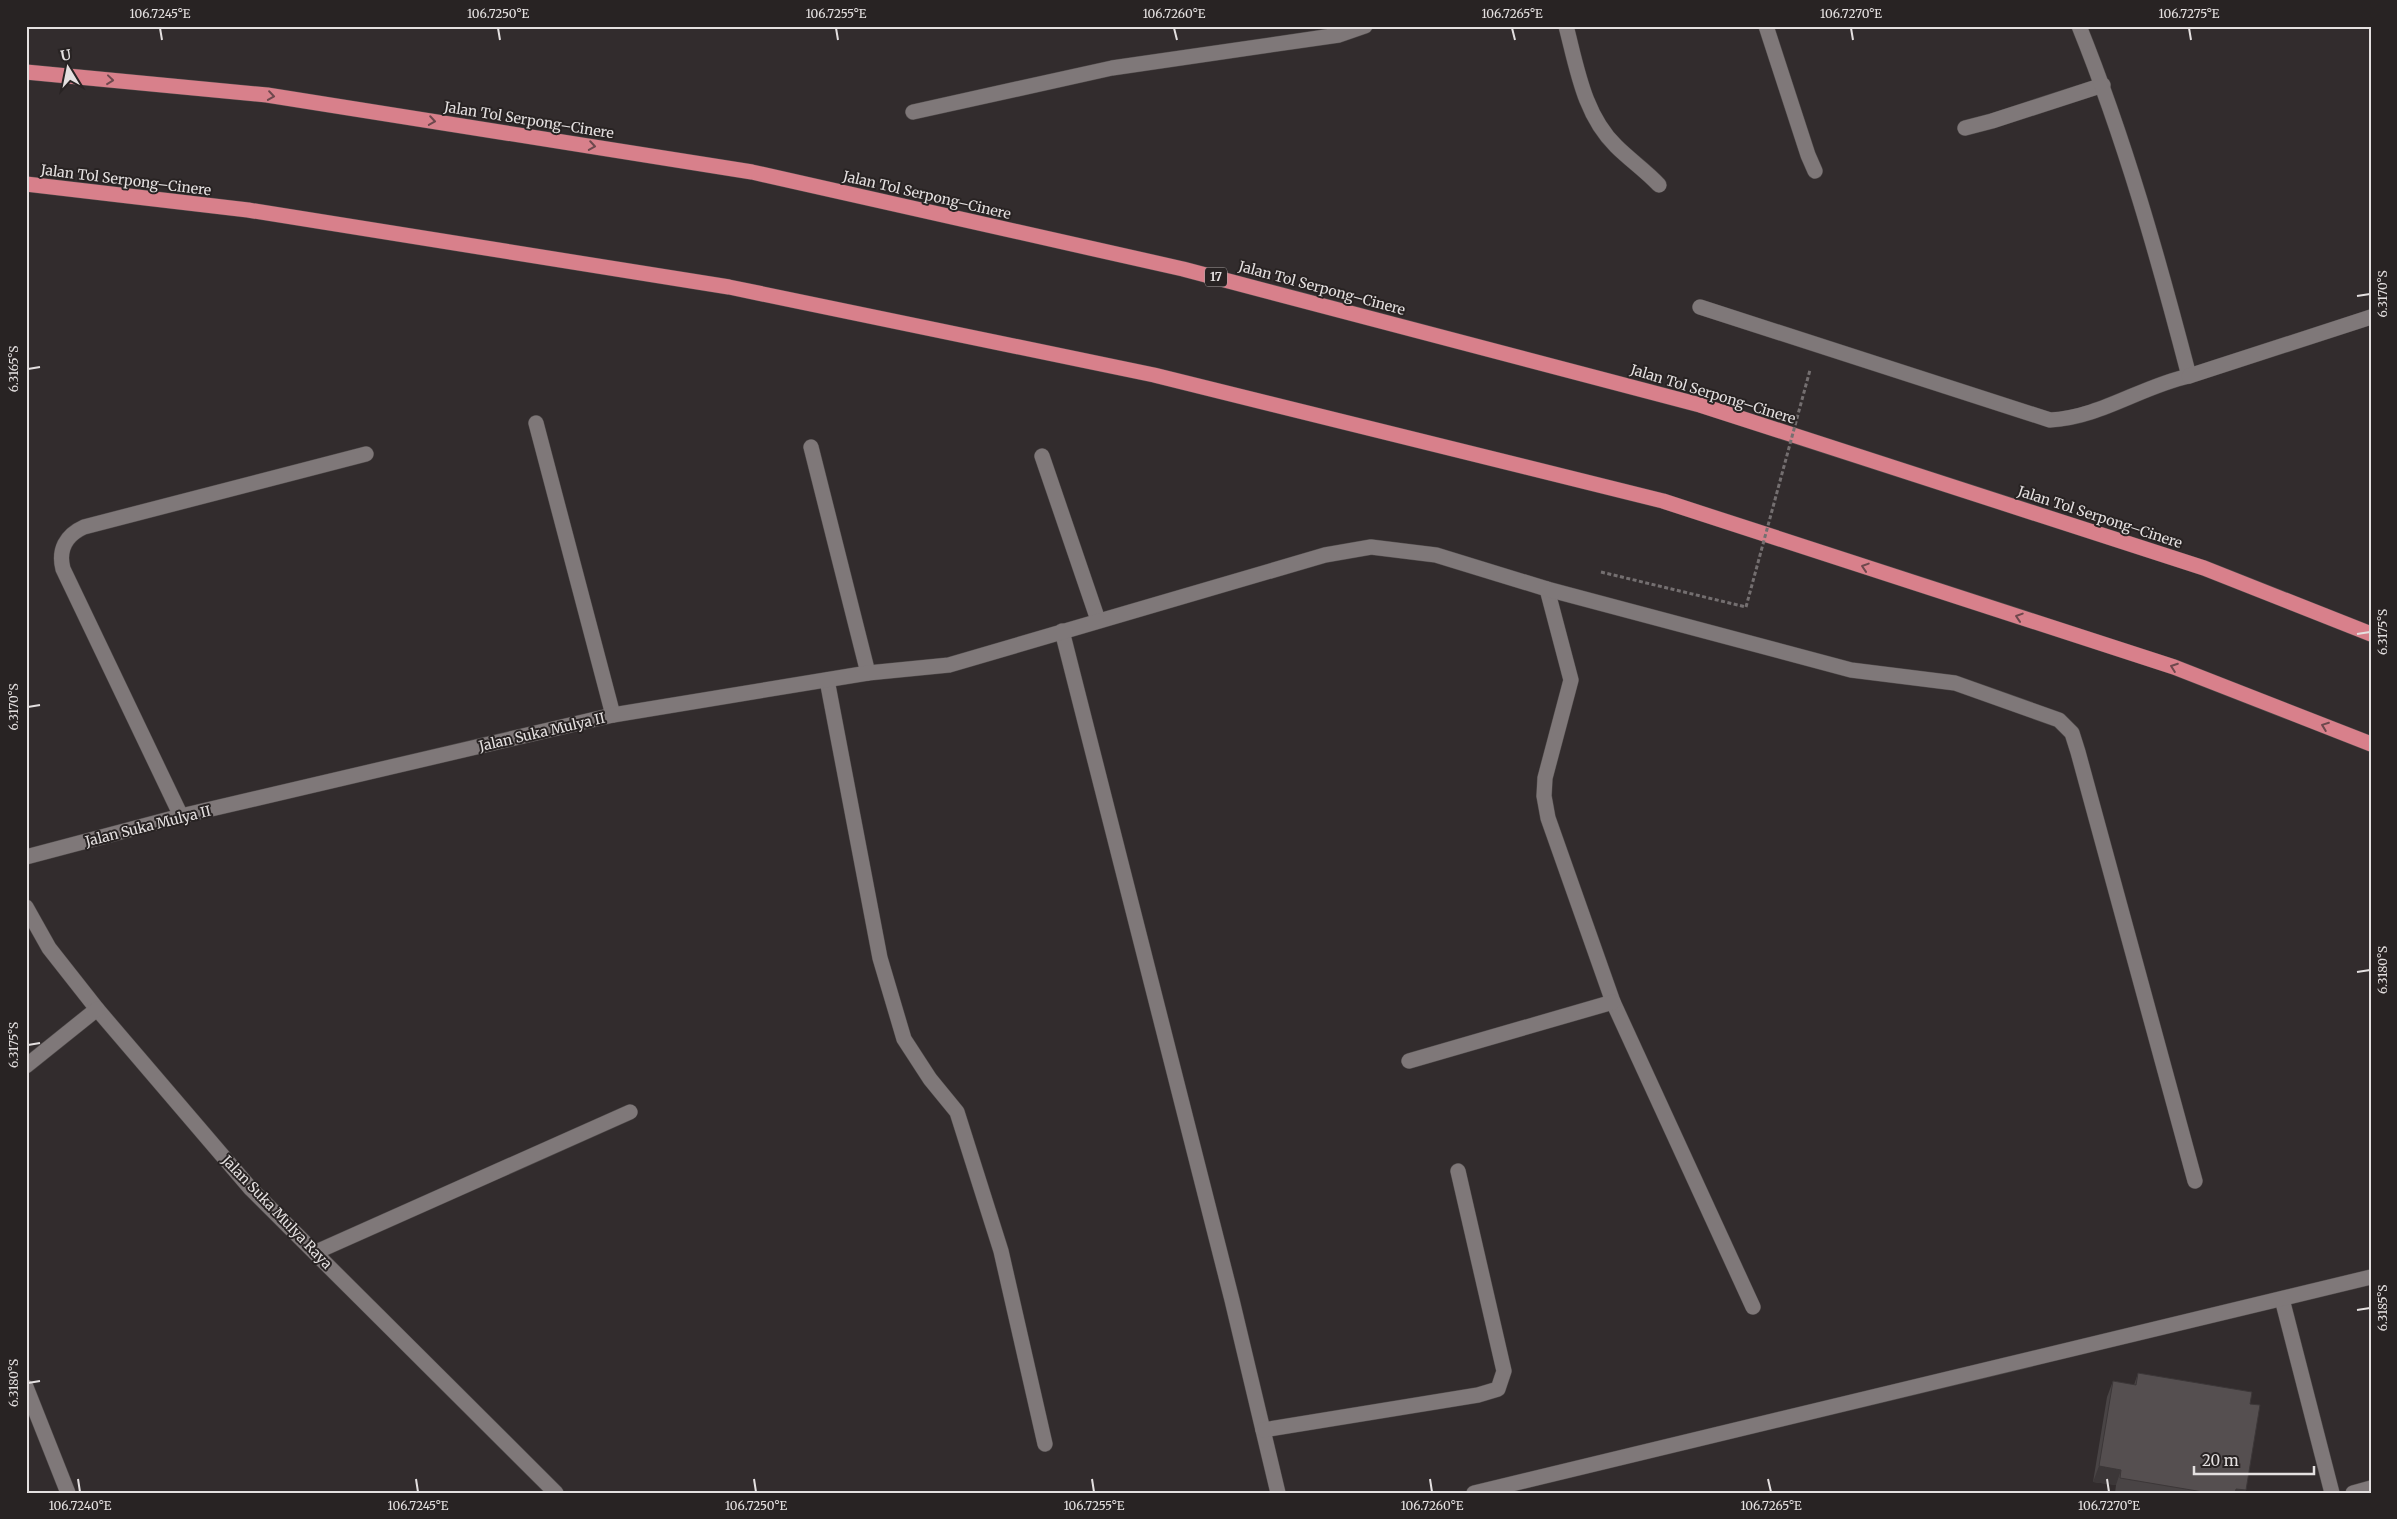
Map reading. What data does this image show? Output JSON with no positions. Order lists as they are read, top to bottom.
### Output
{
  "streets": {
    "highway": ["Jalan Tol Serpong–Cinere", "17"],
    "street": ["Jalan Suka Mulya II", "Jalan Suka Mulya Raya"]
  },
  "scale_bar": "20 m",
  "north": "top",
  "coordinates": [
    "106.7245°E",
    "106.7250°E",
    "106.7255°E",
    "106.7260°E",
    "106.7265°E",
    "106.7270°E",
    "106.7275°E",
    "6.3170°S",
    "6.3165°S",
    "6.3175°S",
    "6.3180°S",
    "6.3185°S",
    "106.7240°E"
  ]
}
